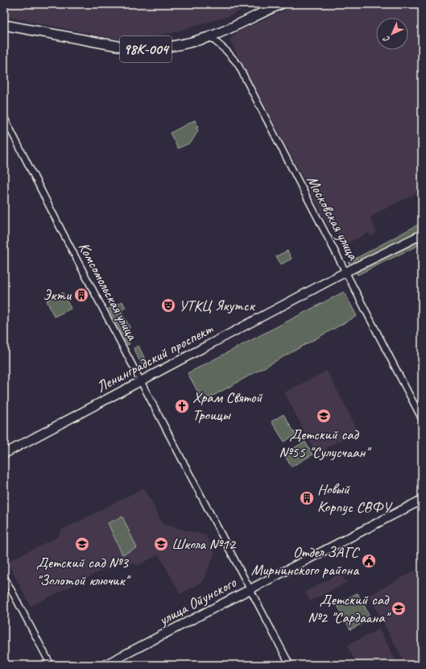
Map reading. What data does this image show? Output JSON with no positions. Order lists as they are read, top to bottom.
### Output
{
  "streets": {
    "main road": ["98К-004", "Ленинградский проспект", "улица Ойунского"],
    "street": ["Московская улица", "Комсомольская улица"]
  },
  "crossings": [
    ["98К-004", "Московская улица"],
    ["Московская улица", "Ленинградский проспект"],
    ["Комсомольская улица", "Ленинградский проспект"],
    ["Комсомольская улица", "улица Ойунского"]
  ],
  "places": {
    "building": ["Экти", "Новый Корпус СВФУ"],
    "theatre": ["УТКЦ Якутск"],
    "church": ["Храм Святой Троицы"],
    "school or university": [
      "Детский сад №55 \"Сулусчаан\"",
      "Детский сад №3 \"Золотой ключик\"",
      "Школа №12",
      "Детский сад №2 \"Сардаана\""
    ],
    "public building": ["Отдел ЗАГС Мирнинского района"]
  },
  "north": "bottom left"
}
